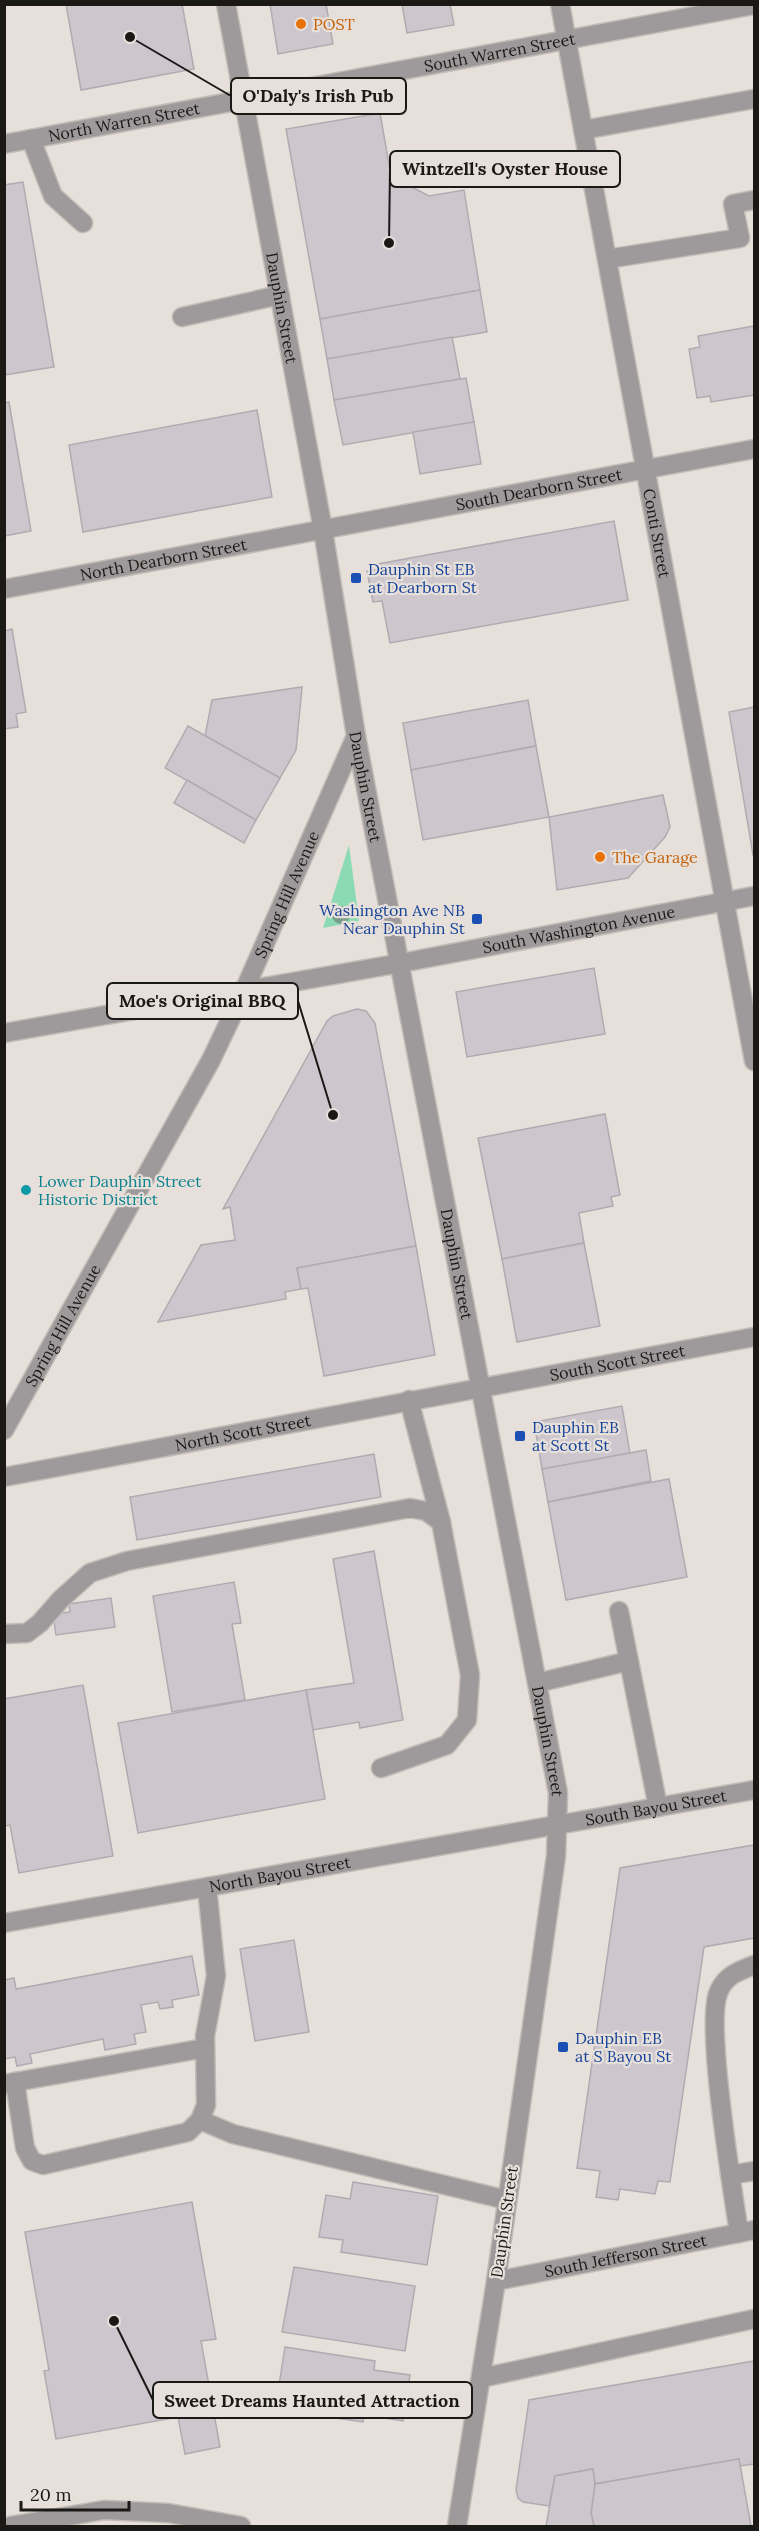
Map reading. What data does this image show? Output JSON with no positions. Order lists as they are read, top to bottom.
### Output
{
  "streets": {
    "street": [
      "South Warren Street",
      "North Warren Street",
      "Dauphin Street",
      "South Dearborn Street",
      "Conti Street",
      "North Dearborn Street",
      "Spring Hill Avenue",
      "South Washington Avenue",
      "South Scott Street",
      "North Scott Street",
      "South Bayou Street",
      "North Bayou Street",
      "South Jefferson Street"
    ]
  },
  "crossings": [
    ["South Warren Street", "North Warren Street"],
    ["South Warren Street", "Dauphin Street"],
    ["South Warren Street", "Conti Street"],
    ["North Warren Street", "Dauphin Street"],
    ["Dauphin Street", "South Dearborn Street"],
    ["Dauphin Street", "North Dearborn Street"],
    ["Dauphin Street", "Spring Hill Avenue"],
    ["Dauphin Street", "South Washington Avenue"],
    ["Dauphin Street", "South Scott Street"],
    ["Dauphin Street", "North Scott Street"],
    ["Dauphin Street", "South Bayou Street"],
    ["Dauphin Street", "North Bayou Street"],
    ["Dauphin Street", "South Jefferson Street"],
    ["South Dearborn Street", "Conti Street"],
    ["South Dearborn Street", "North Dearborn Street"],
    ["Conti Street", "South Washington Avenue"],
    ["Spring Hill Avenue", "South Washington Avenue"],
    ["South Scott Street", "North Scott Street"],
    ["South Bayou Street", "North Bayou Street"]
  ],
  "places": {
    "other": [
      "POST",
      "O'Daly's Irish Pub",
      "Wintzell's Oyster House",
      "The Garage",
      "Moe's Original BBQ",
      "Lower Dauphin Street Historic District",
      "Sweet Dreams Haunted Attraction"
    ],
    "transit": [
      "Dauphin St EB at Dearborn St",
      "Washington Ave NB Near Dauphin St",
      "Dauphin EB at Scott St",
      "Dauphin EB at S Bayou St"
    ]
  },
  "scale_bar": "20 m"
}
